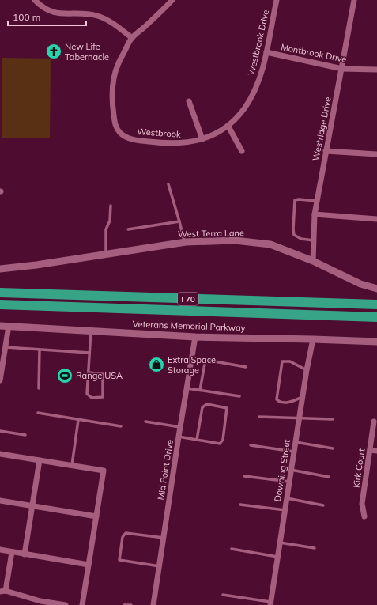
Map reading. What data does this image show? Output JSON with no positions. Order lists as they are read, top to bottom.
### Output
{
  "streets": {
    "highway": ["I 70"],
    "street": [
      "Westbrook Drive",
      "Montbrook Drive",
      "Westridge Drive",
      "Westbrook",
      "West Terra Lane",
      "Veterans Memorial Parkway",
      "Kirk Court",
      "Mid Point Drive",
      "Downing Street"
    ]
  },
  "crossings": [
    ["Westbrook Drive", "Montbrook Drive"],
    ["Westbrook Drive", "Westbrook"],
    ["Montbrook Drive", "Westridge Drive"],
    ["Westridge Drive", "West Terra Lane"],
    ["Veterans Memorial Parkway", "Mid Point Drive"],
    ["Veterans Memorial Parkway", "Downing Street"]
  ],
  "places": {
    "church": ["New Life Tabernacle"],
    "shop": ["Extra Space Storage"],
    "sports": ["Range USA"]
  },
  "scale_bar": "100 m"
}
